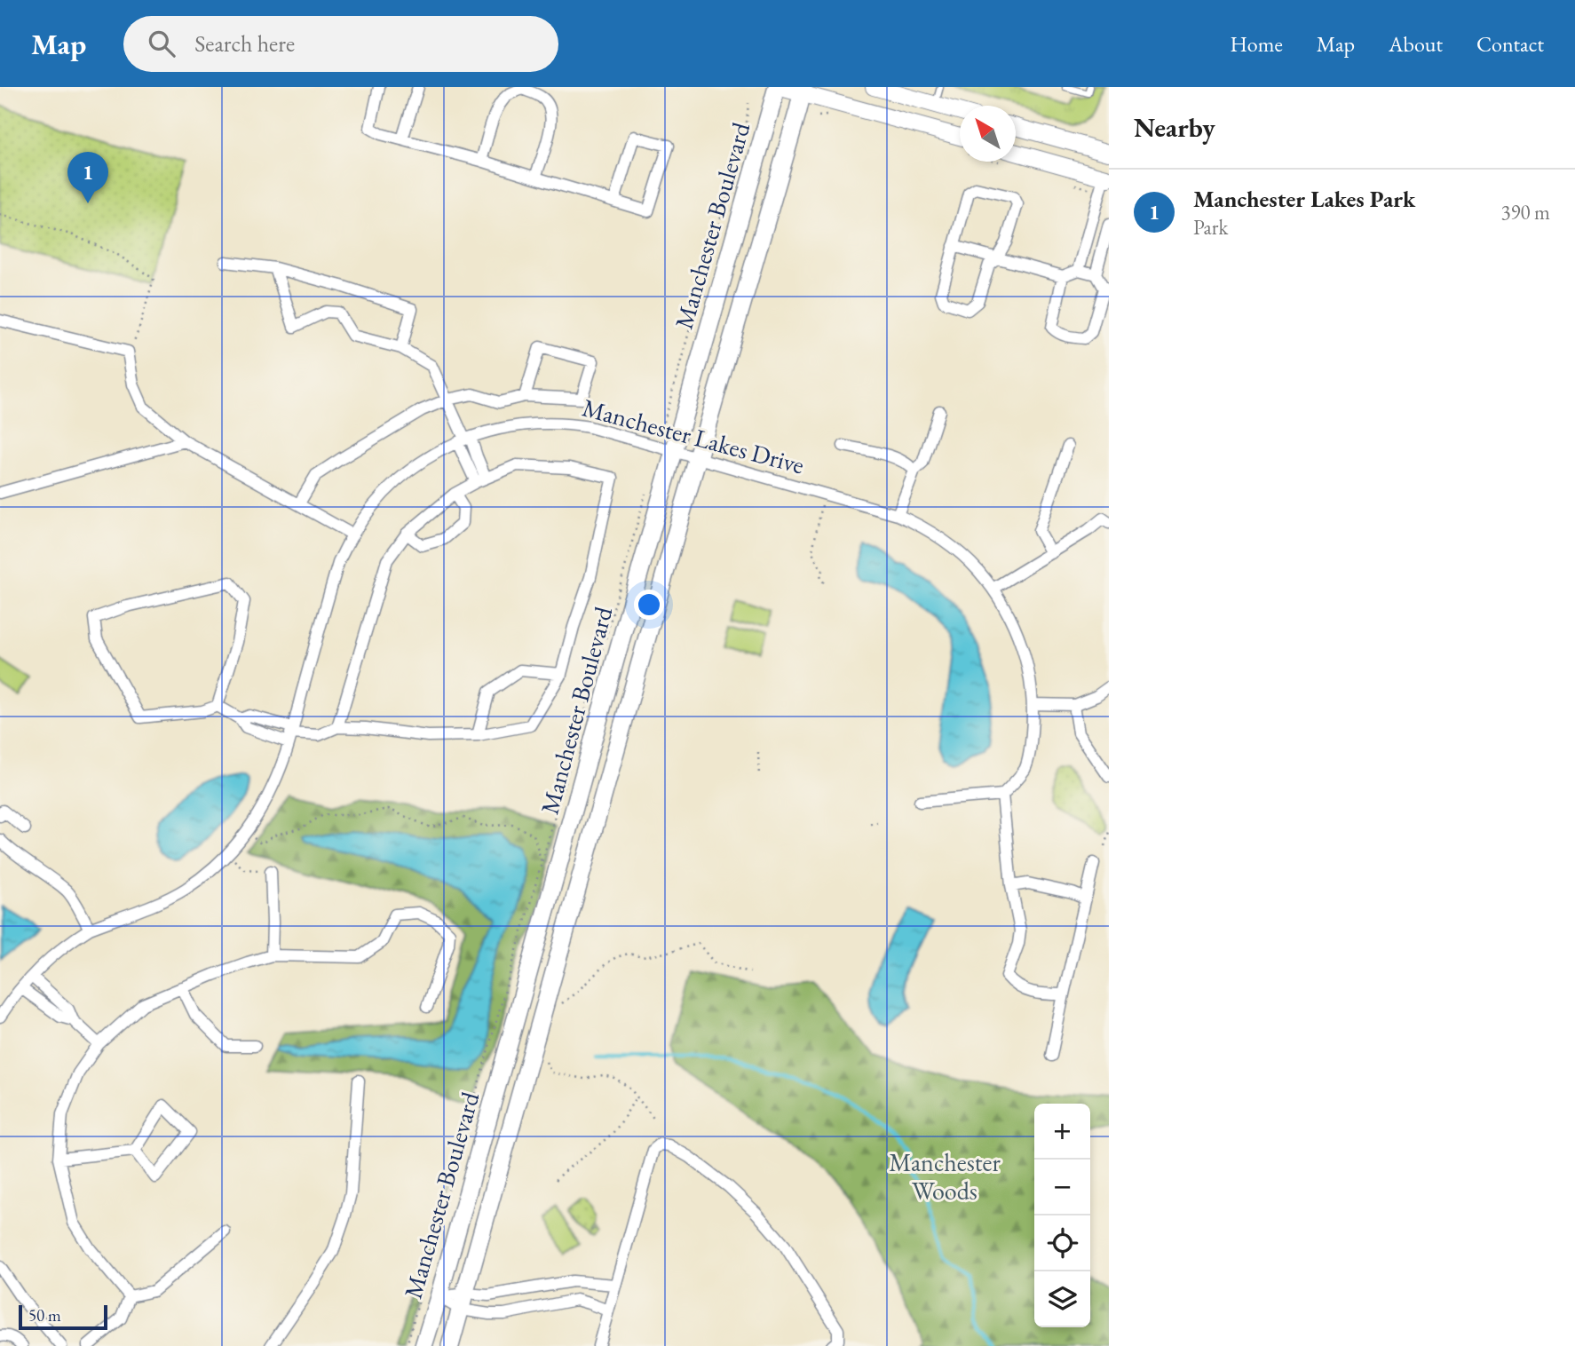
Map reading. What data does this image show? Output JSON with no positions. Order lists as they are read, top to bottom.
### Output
{
  "streets": {
    "main road": ["Manchester Boulevard"],
    "street": ["Manchester Lakes Drive"]
  },
  "crossings": [
    ["Manchester Boulevard", "Manchester Lakes Drive"]
  ],
  "parks": ["Manchester Woods"],
  "scale_bar": "50 m",
  "north": "top left",
  "page": {
    "header": "Map",
    "search": "Search here",
    "nav": [
      "Home",
      "Map",
      "About",
      "Contact"
    ],
    "heading": "Nearby",
    "pins": "1",
    "list": [
      {
        "mark": "1",
        "name": "Manchester Lakes Park",
        "note": "Park",
        "value": "390 m"
      }
    ],
    "map_buttons": ["+", "−"],
    "scale": "50 m"
  }
}
